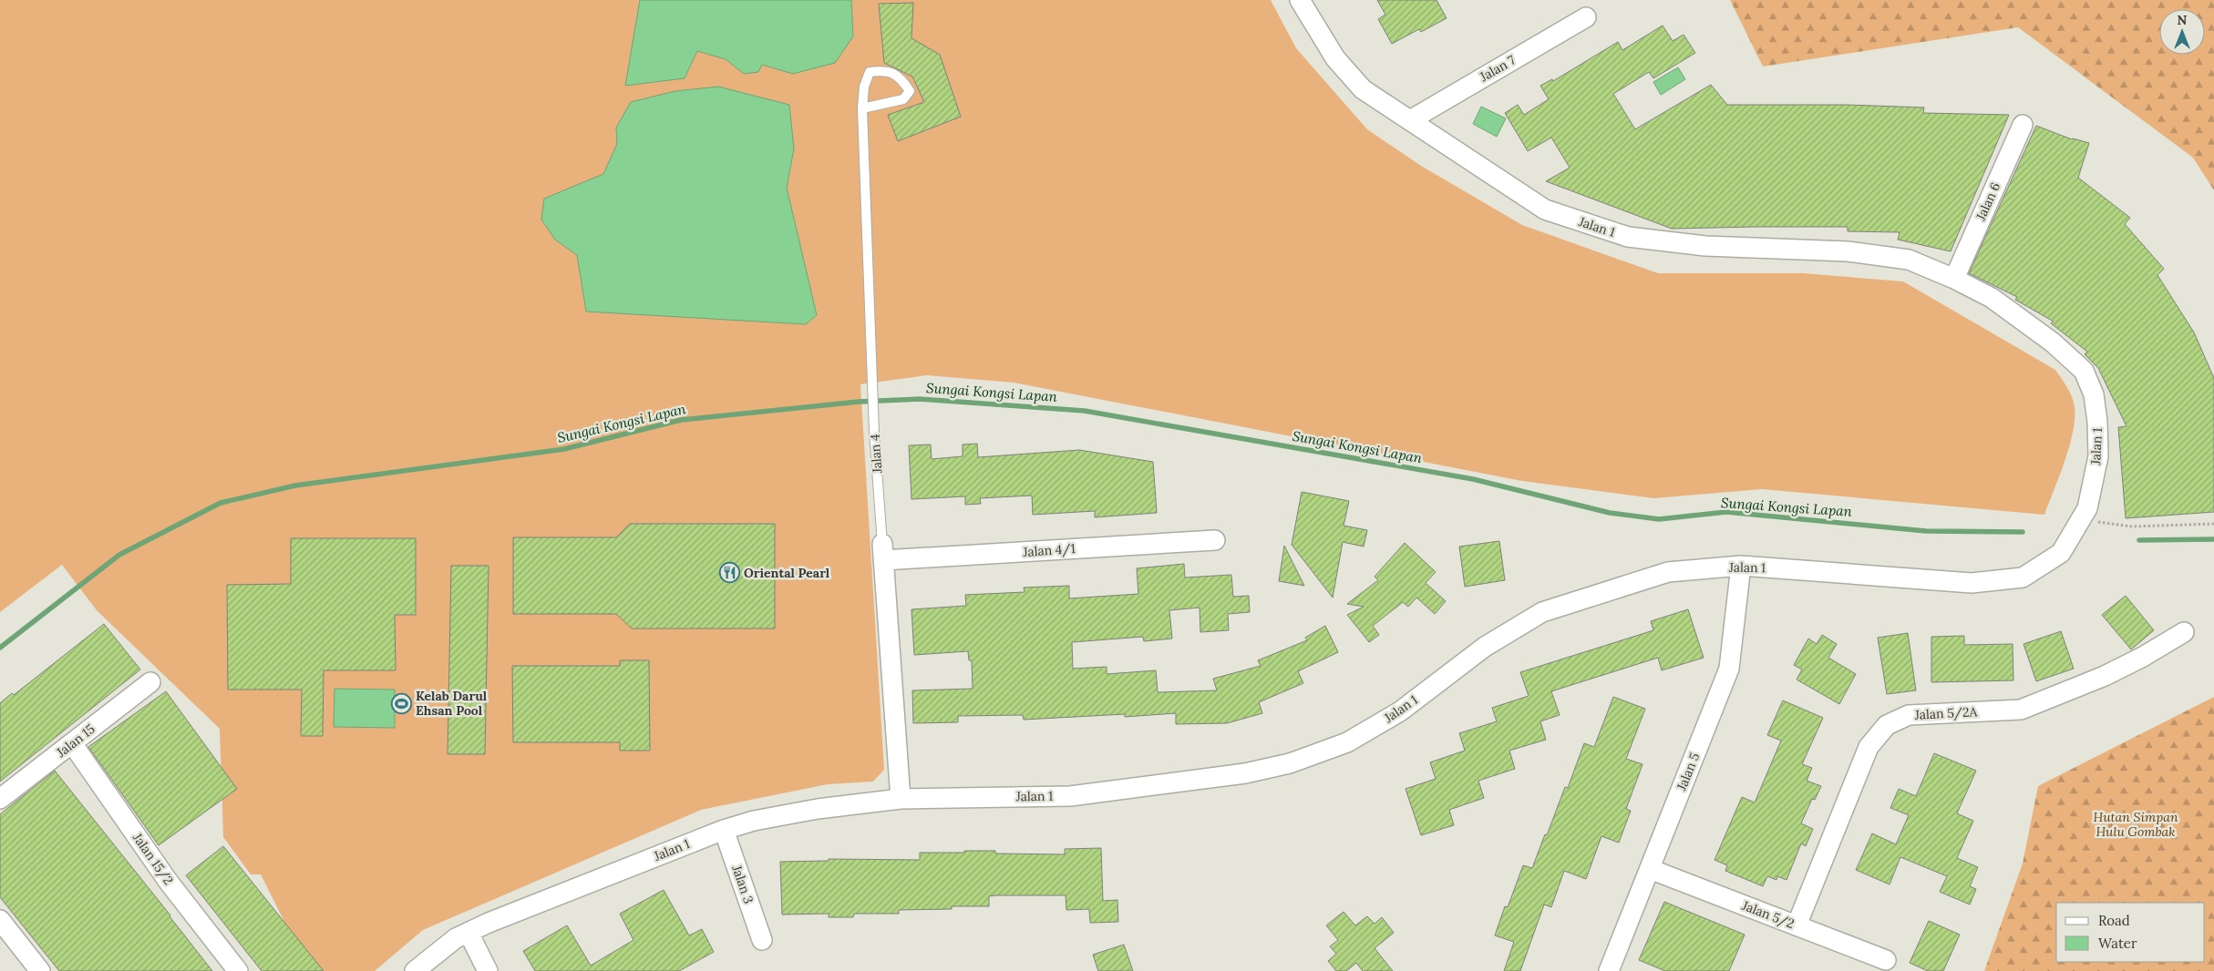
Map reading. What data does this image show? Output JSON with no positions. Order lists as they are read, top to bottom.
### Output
{
  "streets": {
    "street": [
      "Jalan 7",
      "Jalan 6",
      "Jalan 1",
      "Jalan 4",
      "Jalan 4/1",
      "Jalan 5/2A",
      "Jalan 15",
      "Jalan 5",
      "Jalan 15/2",
      "Jalan 3",
      "Jalan 5/2"
    ]
  },
  "crossings": [
    ["Jalan 7", "Jalan 1"],
    ["Jalan 6", "Jalan 1"],
    ["Jalan 1", "Jalan 4"],
    ["Jalan 1", "Jalan 5"],
    ["Jalan 1", "Jalan 3"],
    ["Jalan 4", "Jalan 4/1"],
    ["Jalan 5/2A", "Jalan 5/2"],
    ["Jalan 15", "Jalan 15/2"],
    ["Jalan 5", "Jalan 5/2"]
  ],
  "water": ["Sungai Kongsi Lapan"],
  "parks": ["Hutan Simpan Hulu Gombak"],
  "places": {
    "restaurant": ["Oriental Pearl"],
    "sports": ["Kelab Darul Ehsan Pool"]
  },
  "legend": ["Road", "Water"],
  "north": "top"
}
